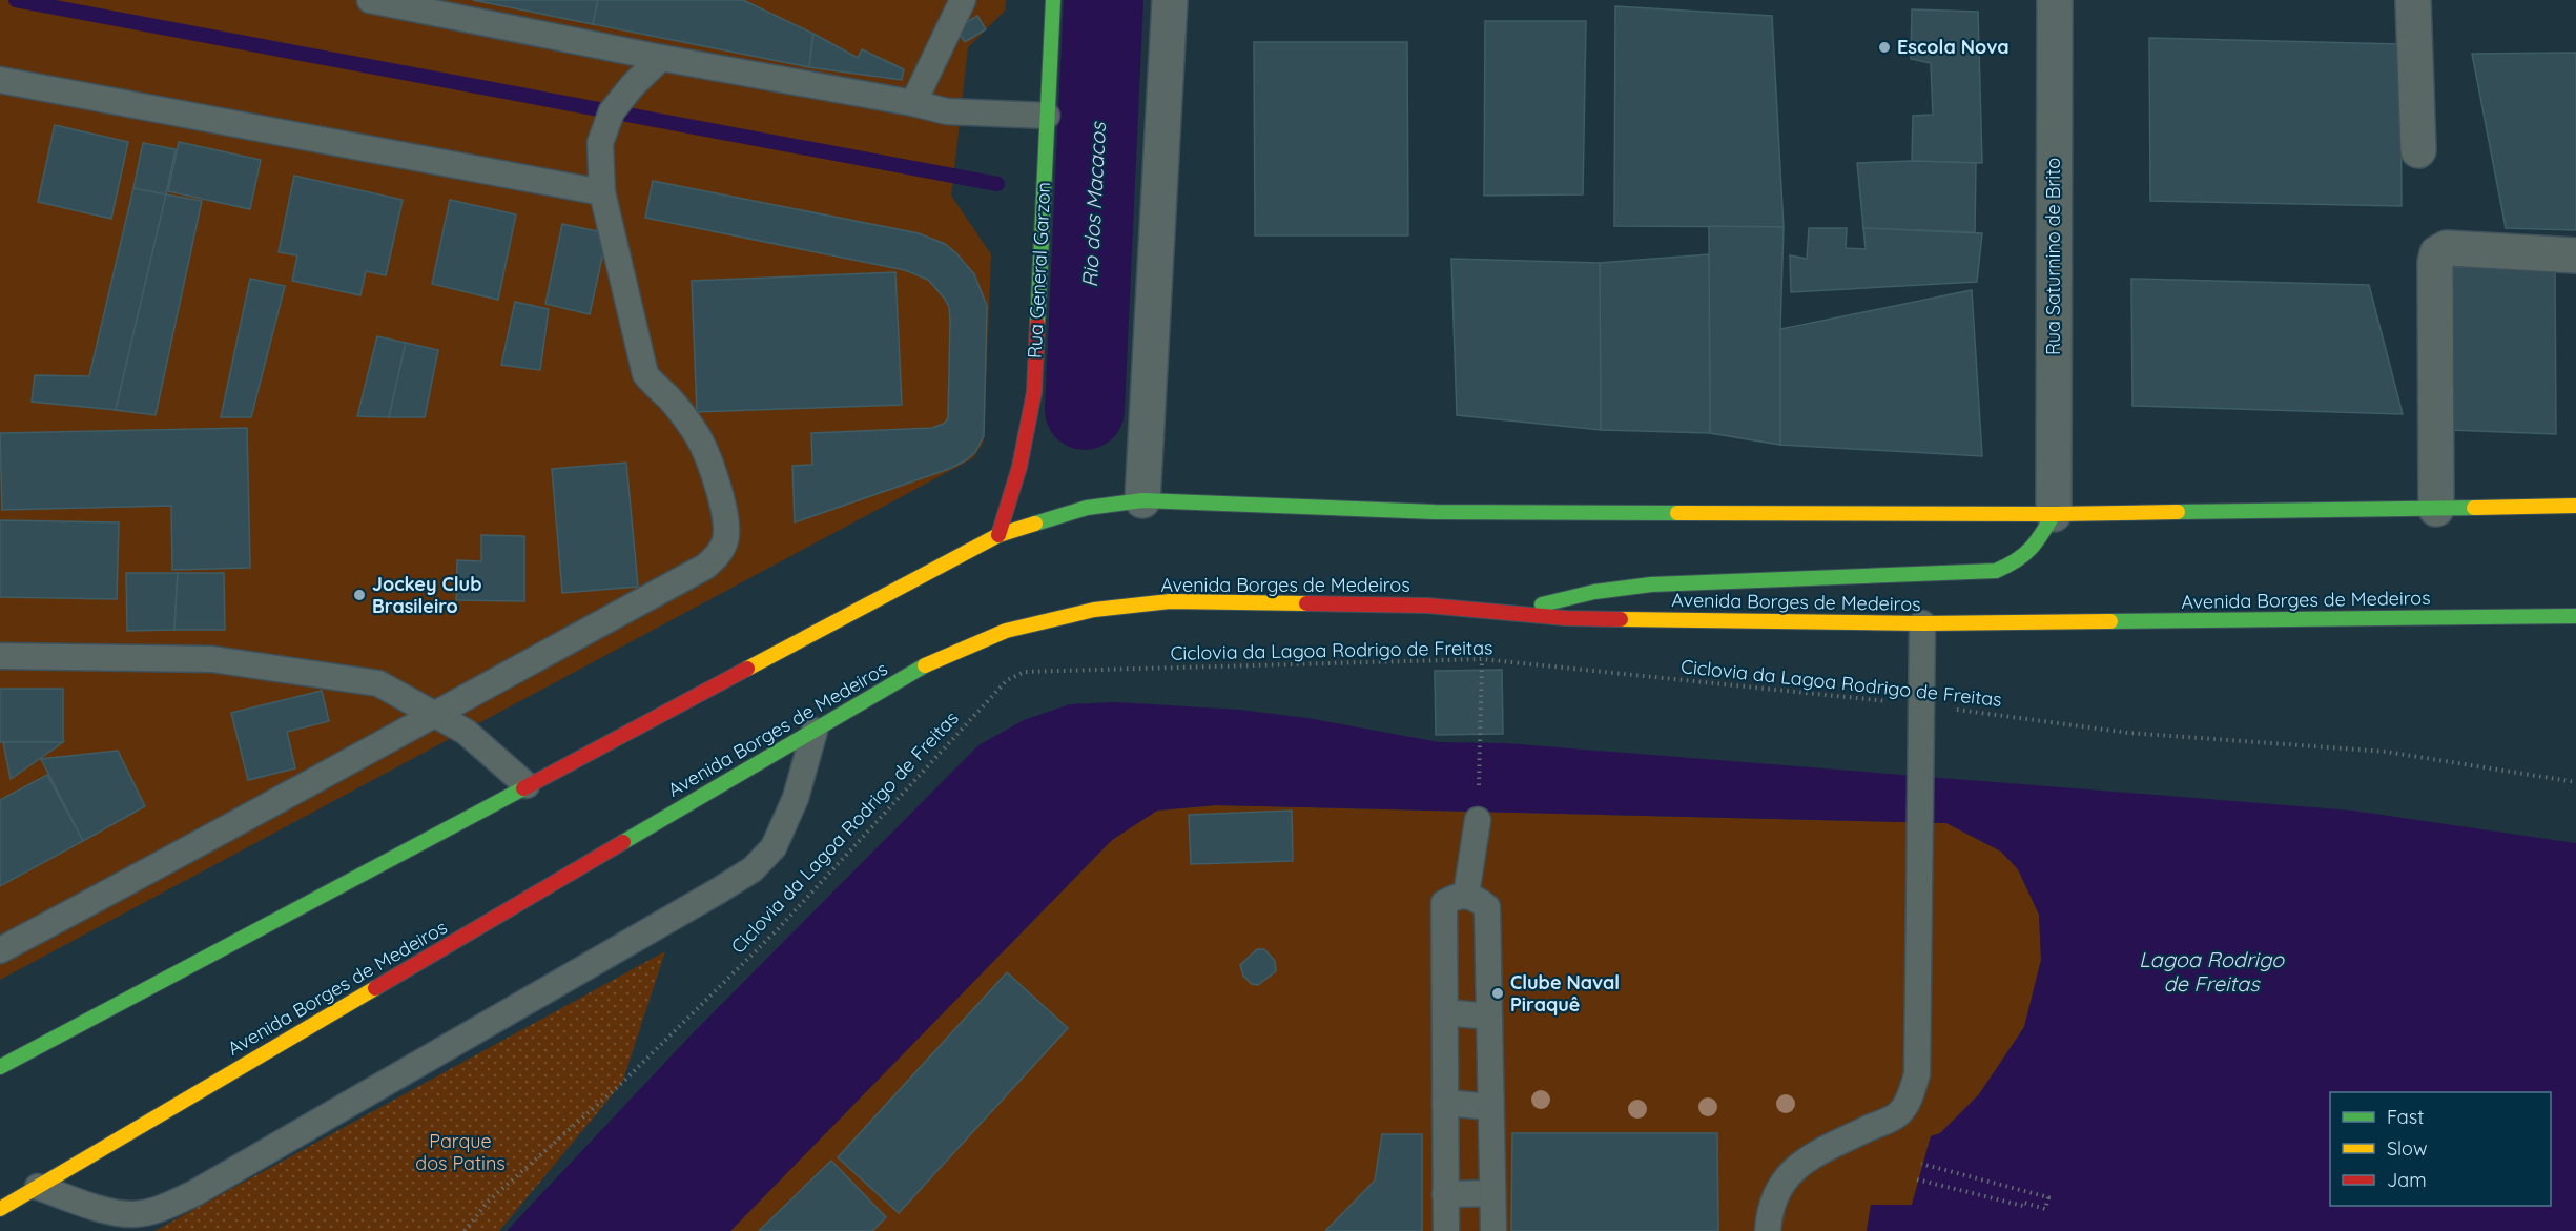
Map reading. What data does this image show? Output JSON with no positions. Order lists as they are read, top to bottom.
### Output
{
  "streets": {
    "main road": ["Rua General Garzon", "Avenida Borges de Medeiros"],
    "street": ["Rua Saturnino de Brito"],
    "path": ["Ciclovia da Lagoa Rodrigo de Freitas"]
  },
  "water": ["Rio dos Macacos", "Lagoa Rodrigo de Freitas"],
  "parks": ["Parque dos Patins"],
  "places": ["Escola Nova", "Jockey Club Brasileiro", "Clube Naval Piraquê"],
  "legend": ["Fast", "Slow", "Jam"]
}
